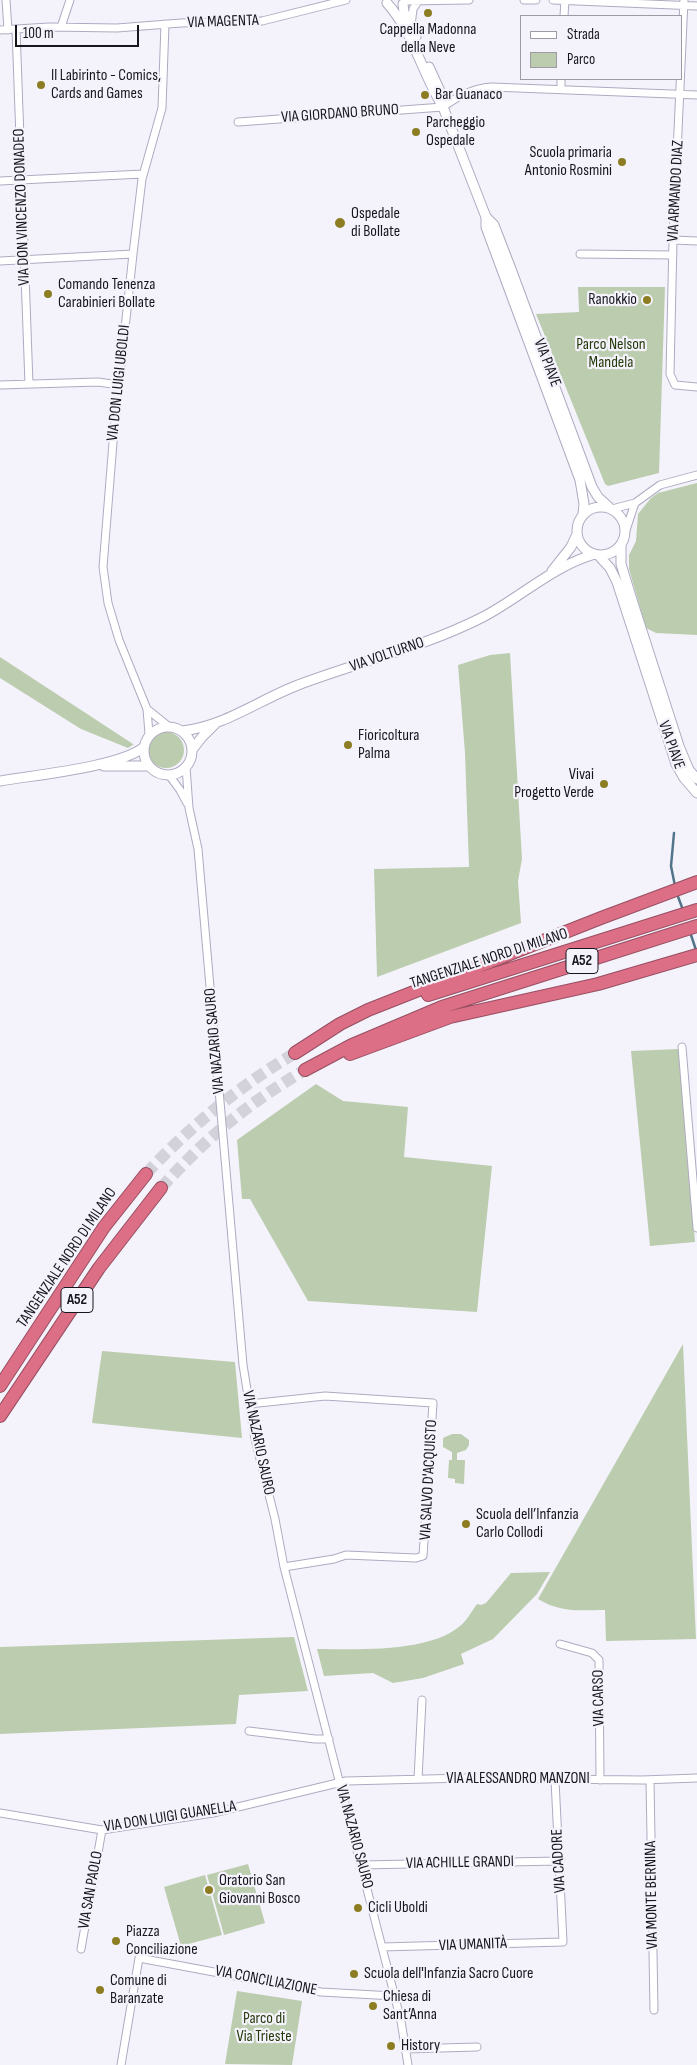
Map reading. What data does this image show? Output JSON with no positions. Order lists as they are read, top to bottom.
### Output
{
  "streets": {
    "highway": ["TANGENZIALE NORD DI MILANO", "A52"],
    "street": [
      "VIA MAGENTA",
      "VIA GIORDANO BRUNO",
      "VIA ARMANDO DIAZ",
      "VIA DON VINCENZO DONADEO",
      "VIA PIAVE",
      "VIA DON LUIGI UBOLDI",
      "VIA VOLTURNO",
      "VIA NAZARIO SAURO",
      "VIA SALVO D'ACQUISTO",
      "VIA CARSO",
      "VIA ALESSANDRO MANZONI",
      "VIA DON LUIGI GUANELLA",
      "VIA CADORE",
      "VIA ACHILLE GRANDI",
      "VIA SAN PAOLO",
      "VIA MONTE BERNINA",
      "VIA UMANITÀ",
      "VIA CONCILIAZIONE"
    ]
  },
  "crossings": [
    ["VIA MAGENTA", "VIA DON VINCENZO DONADEO"],
    ["VIA MAGENTA", "VIA DON LUIGI UBOLDI"],
    ["VIA GIORDANO BRUNO", "VIA PIAVE"],
    ["VIA PIAVE", "VIA VOLTURNO"],
    ["VIA DON LUIGI UBOLDI", "VIA VOLTURNO"],
    ["VIA DON LUIGI UBOLDI", "VIA NAZARIO SAURO"],
    ["VIA VOLTURNO", "VIA NAZARIO SAURO"],
    ["VIA NAZARIO SAURO", "VIA SALVO D'ACQUISTO"],
    ["VIA NAZARIO SAURO", "VIA ALESSANDRO MANZONI"],
    ["VIA NAZARIO SAURO", "VIA DON LUIGI GUANELLA"],
    ["VIA NAZARIO SAURO", "VIA ACHILLE GRANDI"],
    ["VIA NAZARIO SAURO", "VIA UMANITÀ"],
    ["VIA NAZARIO SAURO", "VIA CONCILIAZIONE"],
    ["VIA CARSO", "VIA ALESSANDRO MANZONI"],
    ["VIA ALESSANDRO MANZONI", "VIA DON LUIGI GUANELLA"],
    ["VIA ALESSANDRO MANZONI", "VIA CADORE"],
    ["VIA ALESSANDRO MANZONI", "VIA MONTE BERNINA"],
    ["VIA DON LUIGI GUANELLA", "VIA SAN PAOLO"],
    ["VIA CADORE", "VIA ACHILLE GRANDI"],
    ["VIA CADORE", "VIA UMANITÀ"]
  ],
  "parks": ["Parco Nelson Mandela", "Parco di Via Trieste"],
  "places": [
    "Cappella Madonna della Neve",
    "Il Labirinto - Comics, Cards and Games",
    "Bar Guanaco",
    "Parcheggio Ospedale",
    "Scuola primaria Antonio Rosmini",
    "Ospedale di Bollate",
    "Comando Tenenza Carabinieri Bollate",
    "Ranokkio",
    "Fioricoltura Palma",
    "Vivai Progetto Verde",
    "Scuola dell’Infanzia Carlo Collodi",
    "Oratorio San Giovanni Bosco",
    "Cicli Uboldi",
    "Piazza Conciliazione",
    "Scuola dell'Infanzia Sacro Cuore",
    "Comune di Baranzate",
    "Chiesa di Sant’Anna",
    "History"
  ],
  "legend": ["Strada", "Parco"],
  "scale_bar": "100 m"
}
